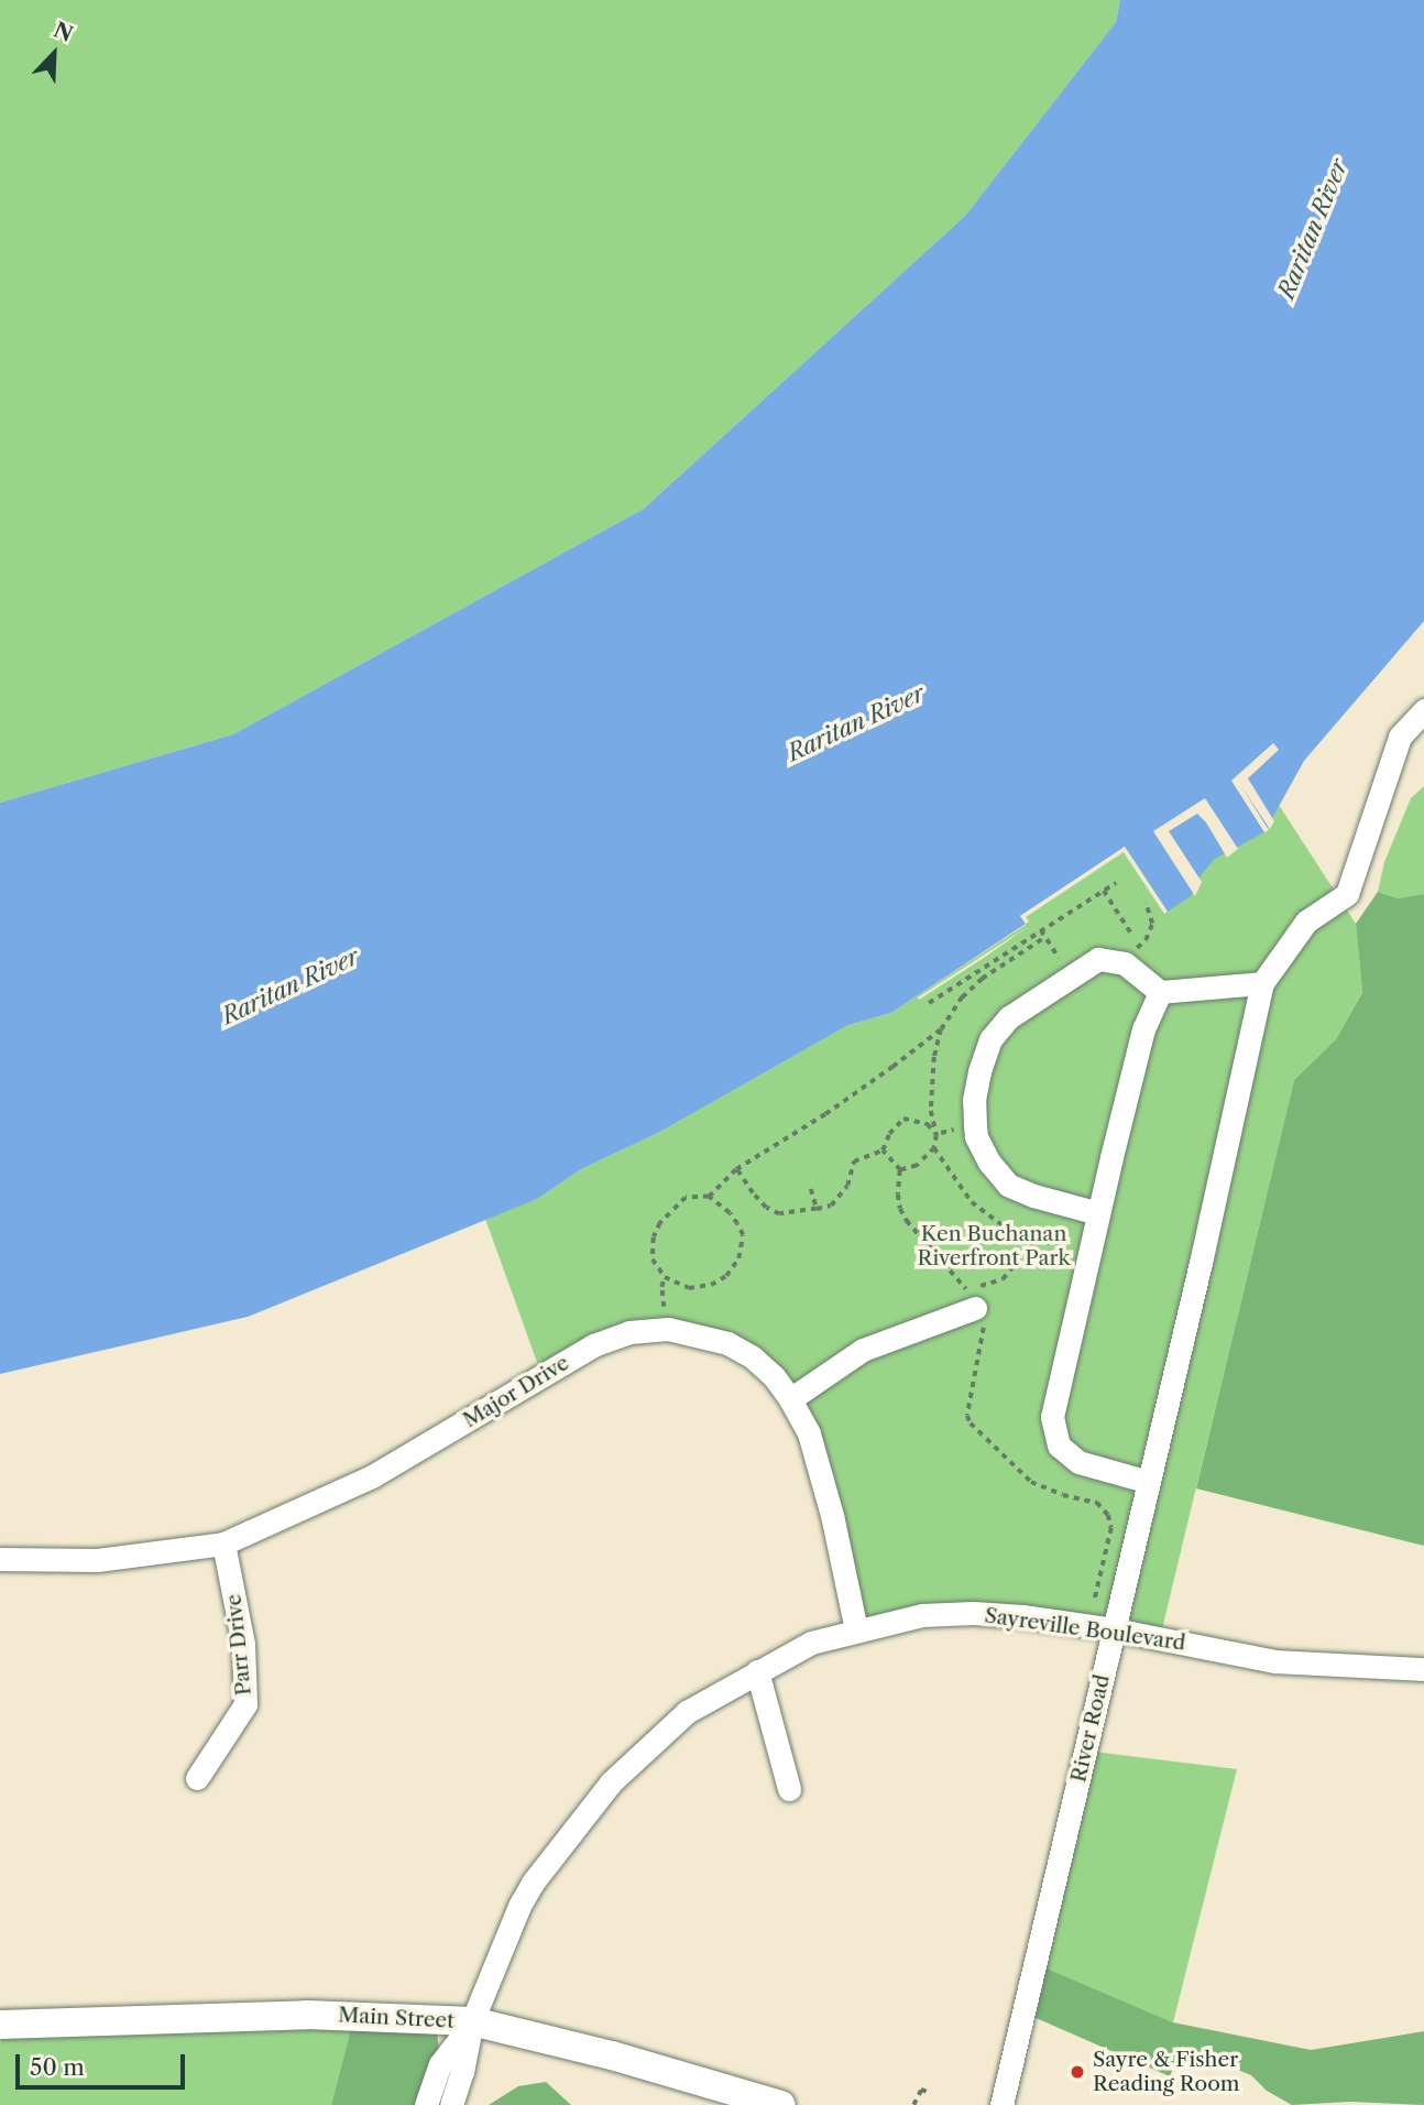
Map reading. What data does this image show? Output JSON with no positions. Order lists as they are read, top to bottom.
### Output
{
  "streets": {
    "main road": ["Main Street"],
    "street": [
      "Major Drive",
      "Sayreville Boulevard",
      "Parr Drive",
      "River Road"
    ]
  },
  "crossings": [
    ["Major Drive", "Sayreville Boulevard"],
    ["Major Drive", "Parr Drive"],
    ["Sayreville Boulevard", "River Road"],
    ["Sayreville Boulevard", "Main Street"]
  ],
  "water": ["Raritan River"],
  "parks": ["Ken Buchanan Riverfront Park"],
  "places": ["Sayre & Fisher Reading Room"],
  "scale_bar": "50 m",
  "north": "top right"
}
